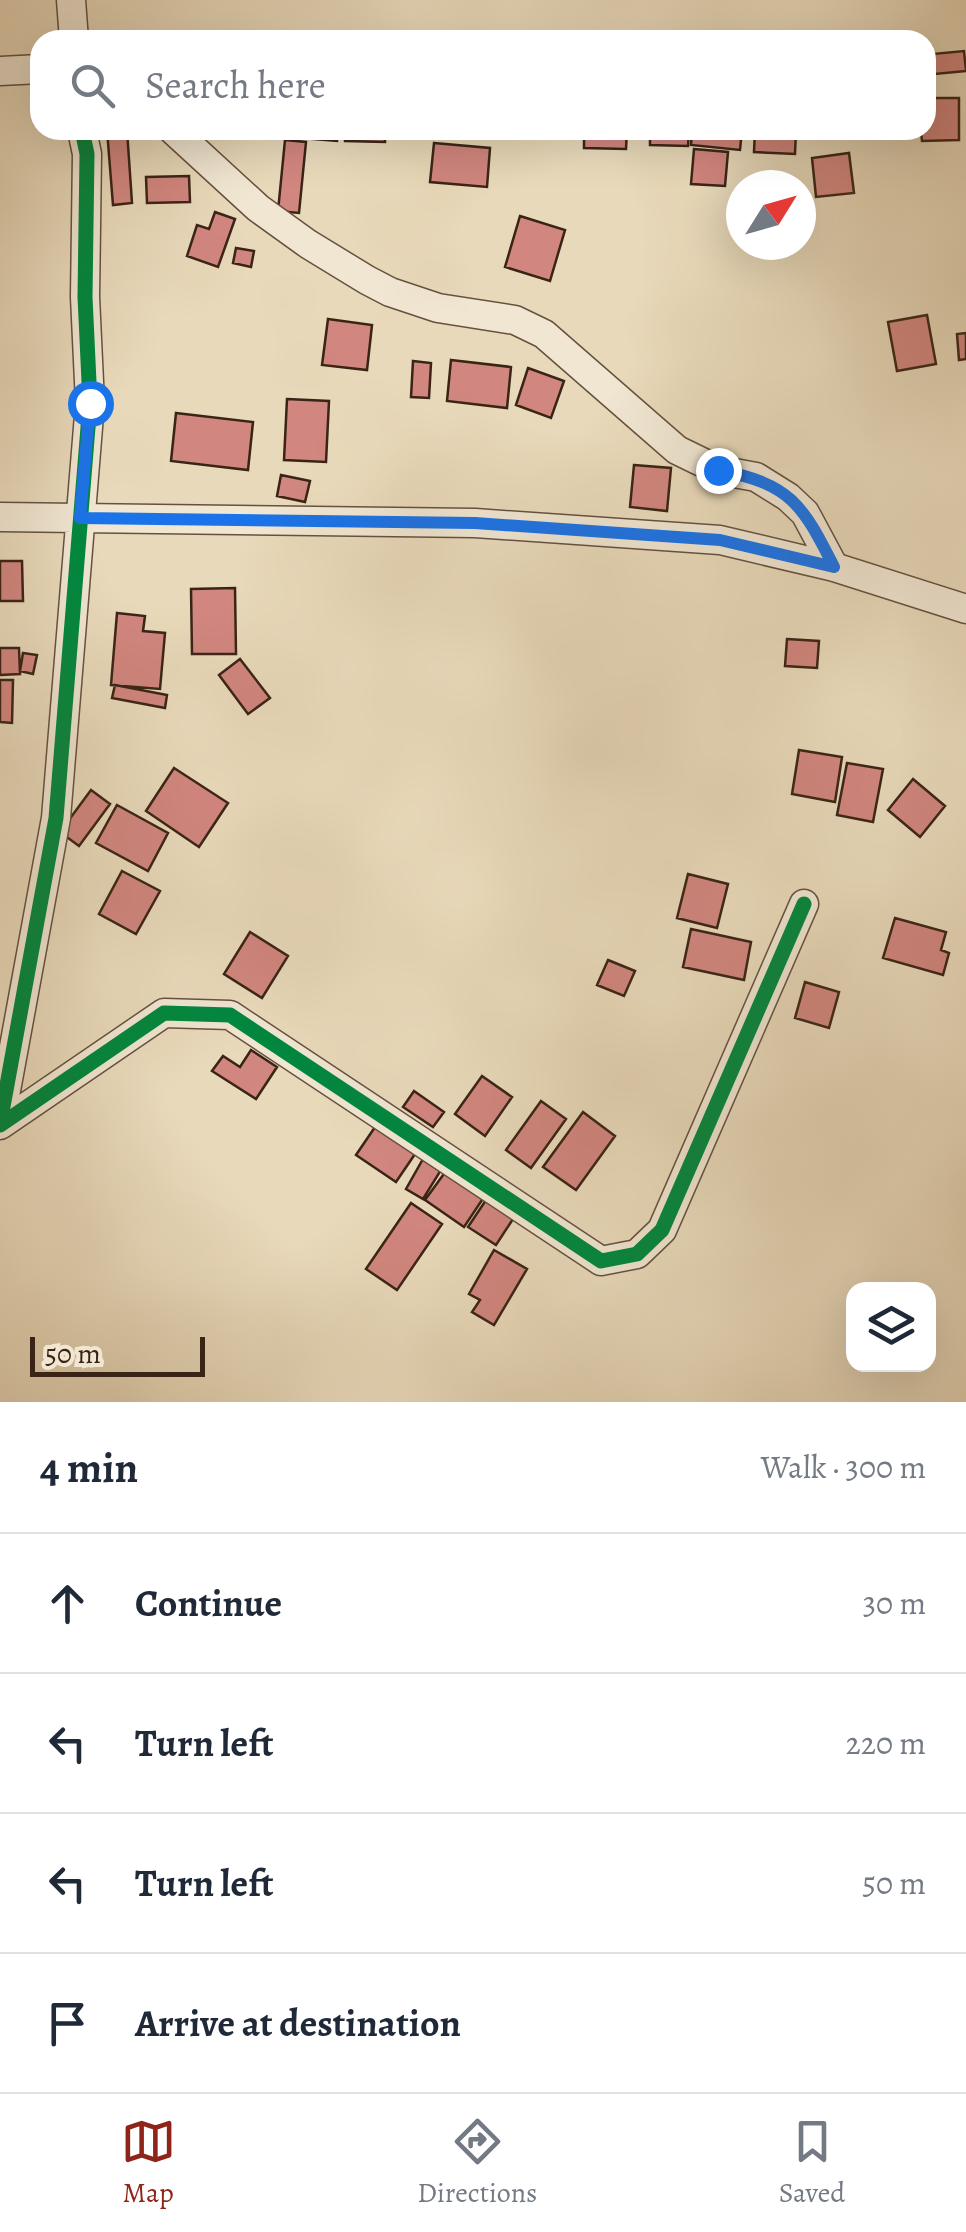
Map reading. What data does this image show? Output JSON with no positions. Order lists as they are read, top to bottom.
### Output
{
  "scale_bar": "50 m",
  "north": "top right",
  "page": {
    "search": "Search here",
    "scale": "50 m",
    "heading": ["4 min", "Walk · 300 m"],
    "list": [
      ["Continue", "30 m"],
      ["Turn left", "220 m"],
      ["Turn left", "50 m"],
      "Arrive at destination"
    ],
    "nav": ["Map", "Directions", "Saved"]
  }
}
